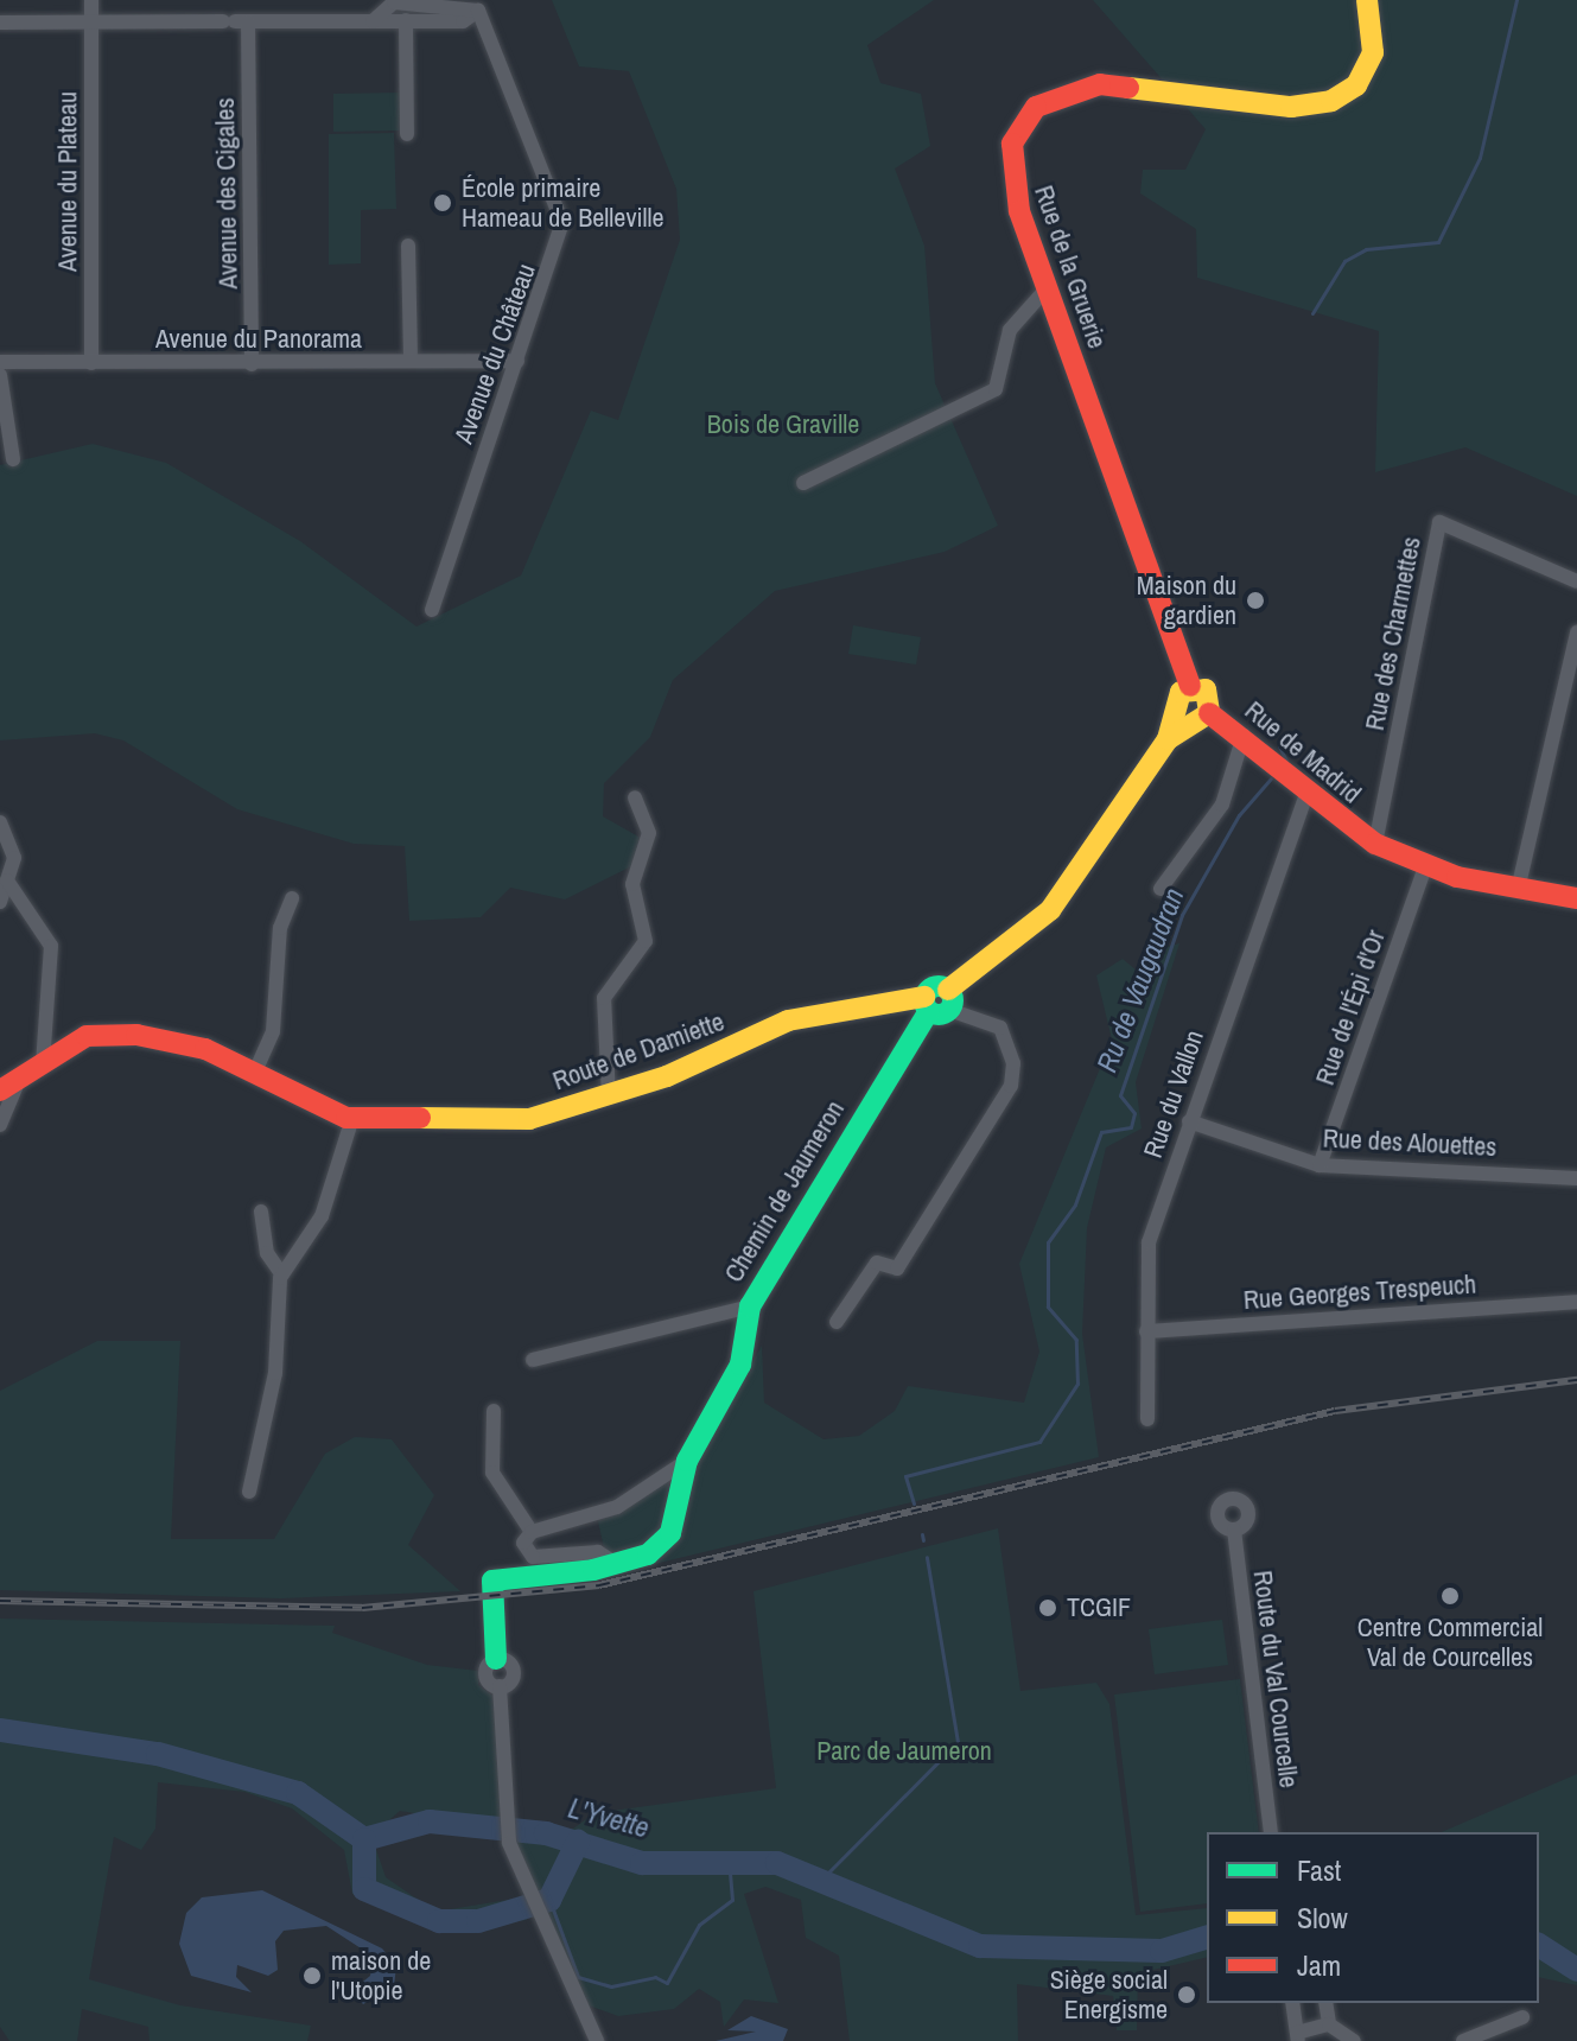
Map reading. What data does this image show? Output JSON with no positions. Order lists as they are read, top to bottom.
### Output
{
  "streets": {
    "street": [
      "Avenue du Plateau",
      "Avenue des Cigales",
      "Rue de la Gruerie",
      "Avenue du Panorama",
      "Avenue du Château",
      "Rue des Charmettes",
      "Rue de Madrid",
      "Rue de l'Épi d'Or",
      "Route de Damiette",
      "Rue du Vallon",
      "Rue des Alouettes",
      "Chemin de Jaumeron",
      "Rue Georges Trespeuch",
      "Route du Val Courcelle"
    ]
  },
  "crossings": [
    ["Avenue du Plateau", "Avenue du Panorama"],
    ["Avenue des Cigales", "Avenue du Panorama"],
    ["Rue de la Gruerie", "Route de Damiette"],
    ["Avenue du Panorama", "Avenue du Château"],
    ["Rue des Charmettes", "Rue de Madrid"],
    ["Rue de Madrid", "Rue de l'Épi d'Or"],
    ["Rue de Madrid", "Route de Damiette"],
    ["Rue de Madrid", "Rue du Vallon"],
    ["Rue de l'Épi d'Or", "Rue des Alouettes"],
    ["Route de Damiette", "Chemin de Jaumeron"],
    ["Rue du Vallon", "Rue des Alouettes"],
    ["Rue du Vallon", "Rue Georges Trespeuch"]
  ],
  "water": ["Ru de Vaugaudran", "L'Yvette"],
  "parks": ["Bois de Graville", "Parc de Jaumeron"],
  "places": [
    "École primaire Hameau de Belleville",
    "Maison du gardien",
    "Centre Commercial Val de Courcelles",
    "TCGIF",
    "maison de l'Utopie",
    "Siège social Energisme"
  ],
  "legend": ["Fast", "Slow", "Jam"]
}
